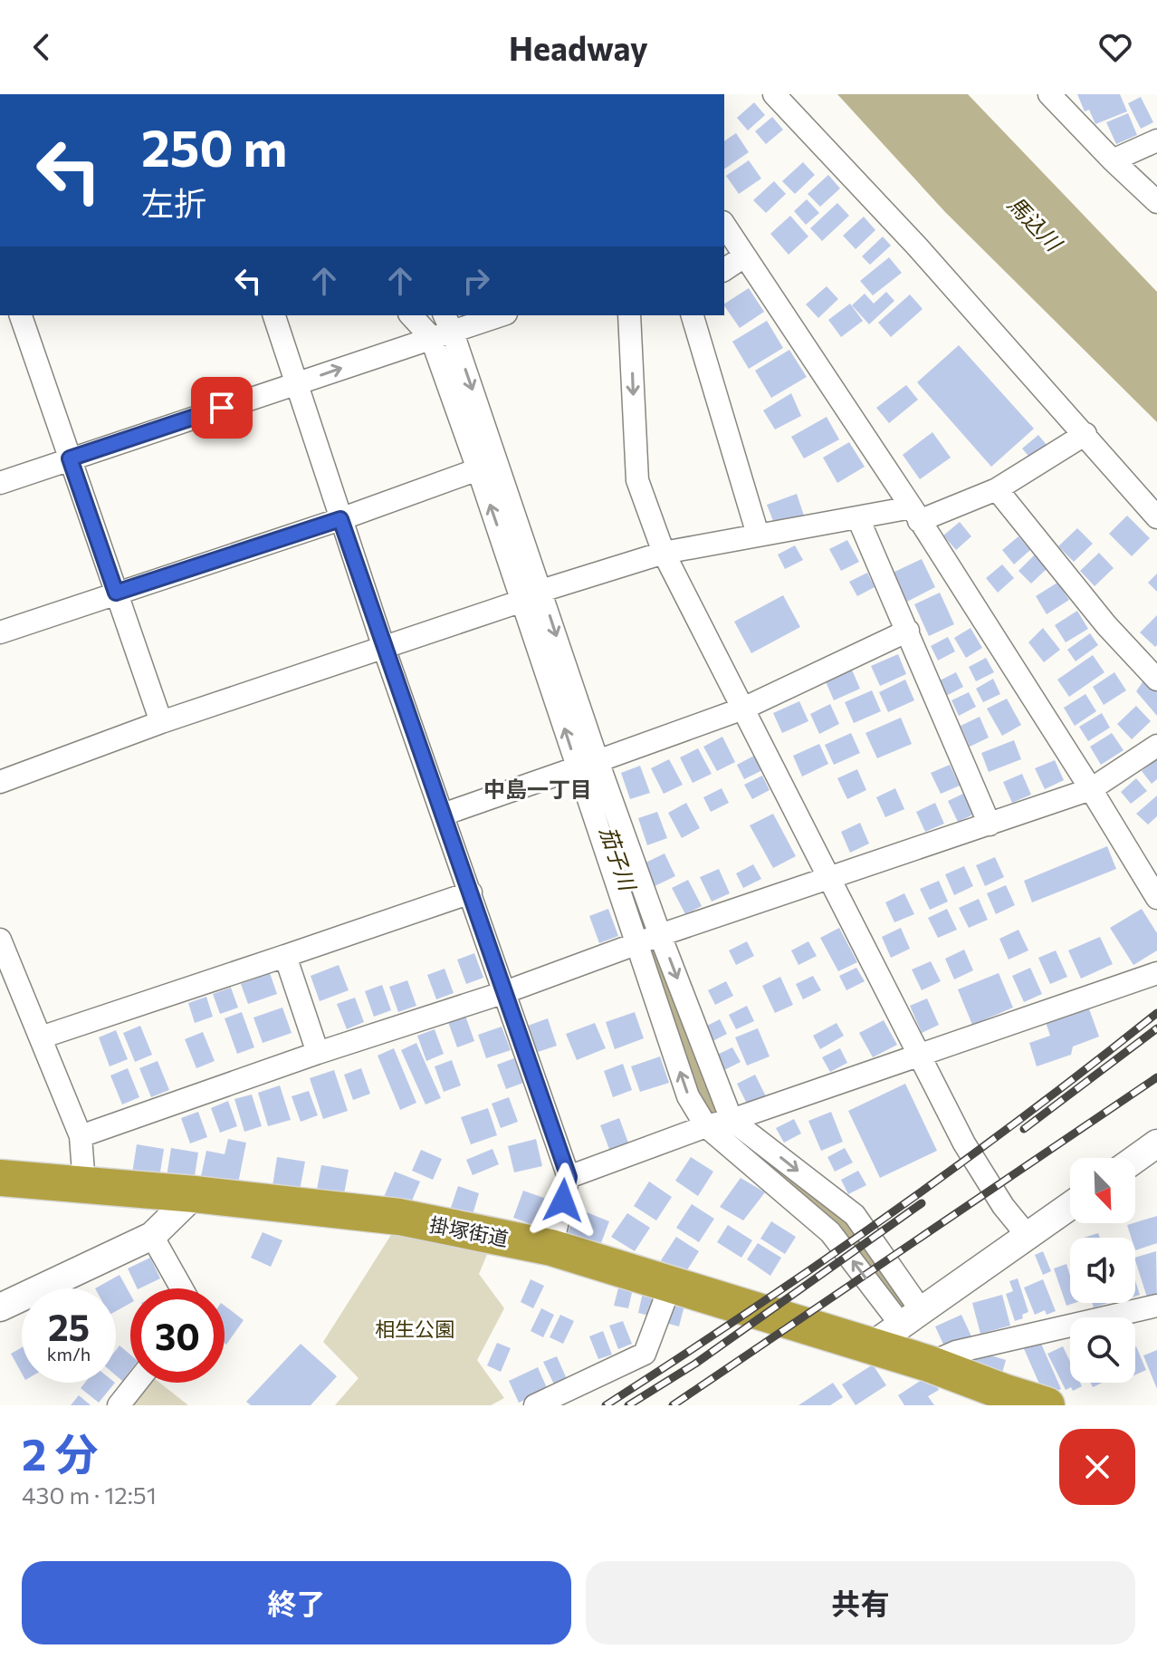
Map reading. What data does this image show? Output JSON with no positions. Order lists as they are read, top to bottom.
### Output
{
  "streets": {
    "highway": ["掛塚街道"]
  },
  "districts": ["中島一丁目"],
  "water": ["馬込川", "茄子川"],
  "parks": ["相生公園"],
  "north": "bottom right",
  "page": {
    "header": "Headway",
    "turn": ["250 m", "左折"],
    "speed": "25 km/h",
    "limit": "30",
    "heading": ["2 分", "430 m · 12:51"],
    "buttons": ["終了", "共有"]
  }
}
